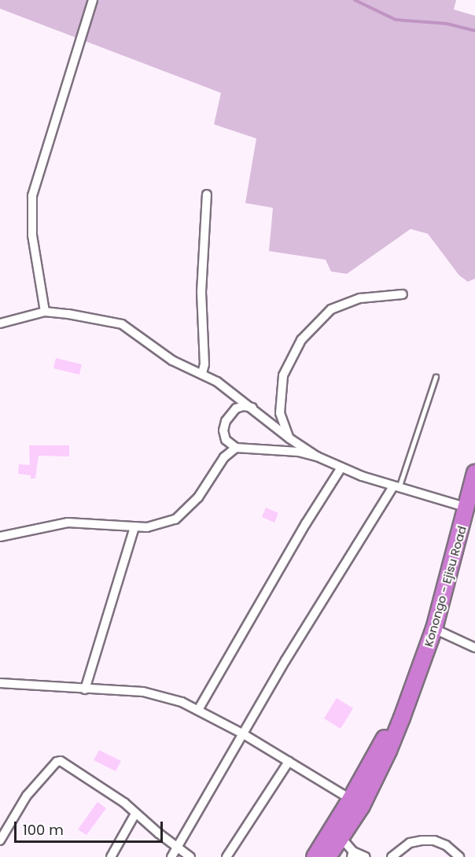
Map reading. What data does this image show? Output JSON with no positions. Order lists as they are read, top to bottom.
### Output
{
  "streets": {
    "highway": ["Konongo - Ejisu Road"]
  },
  "scale_bar": "100 m"
}
